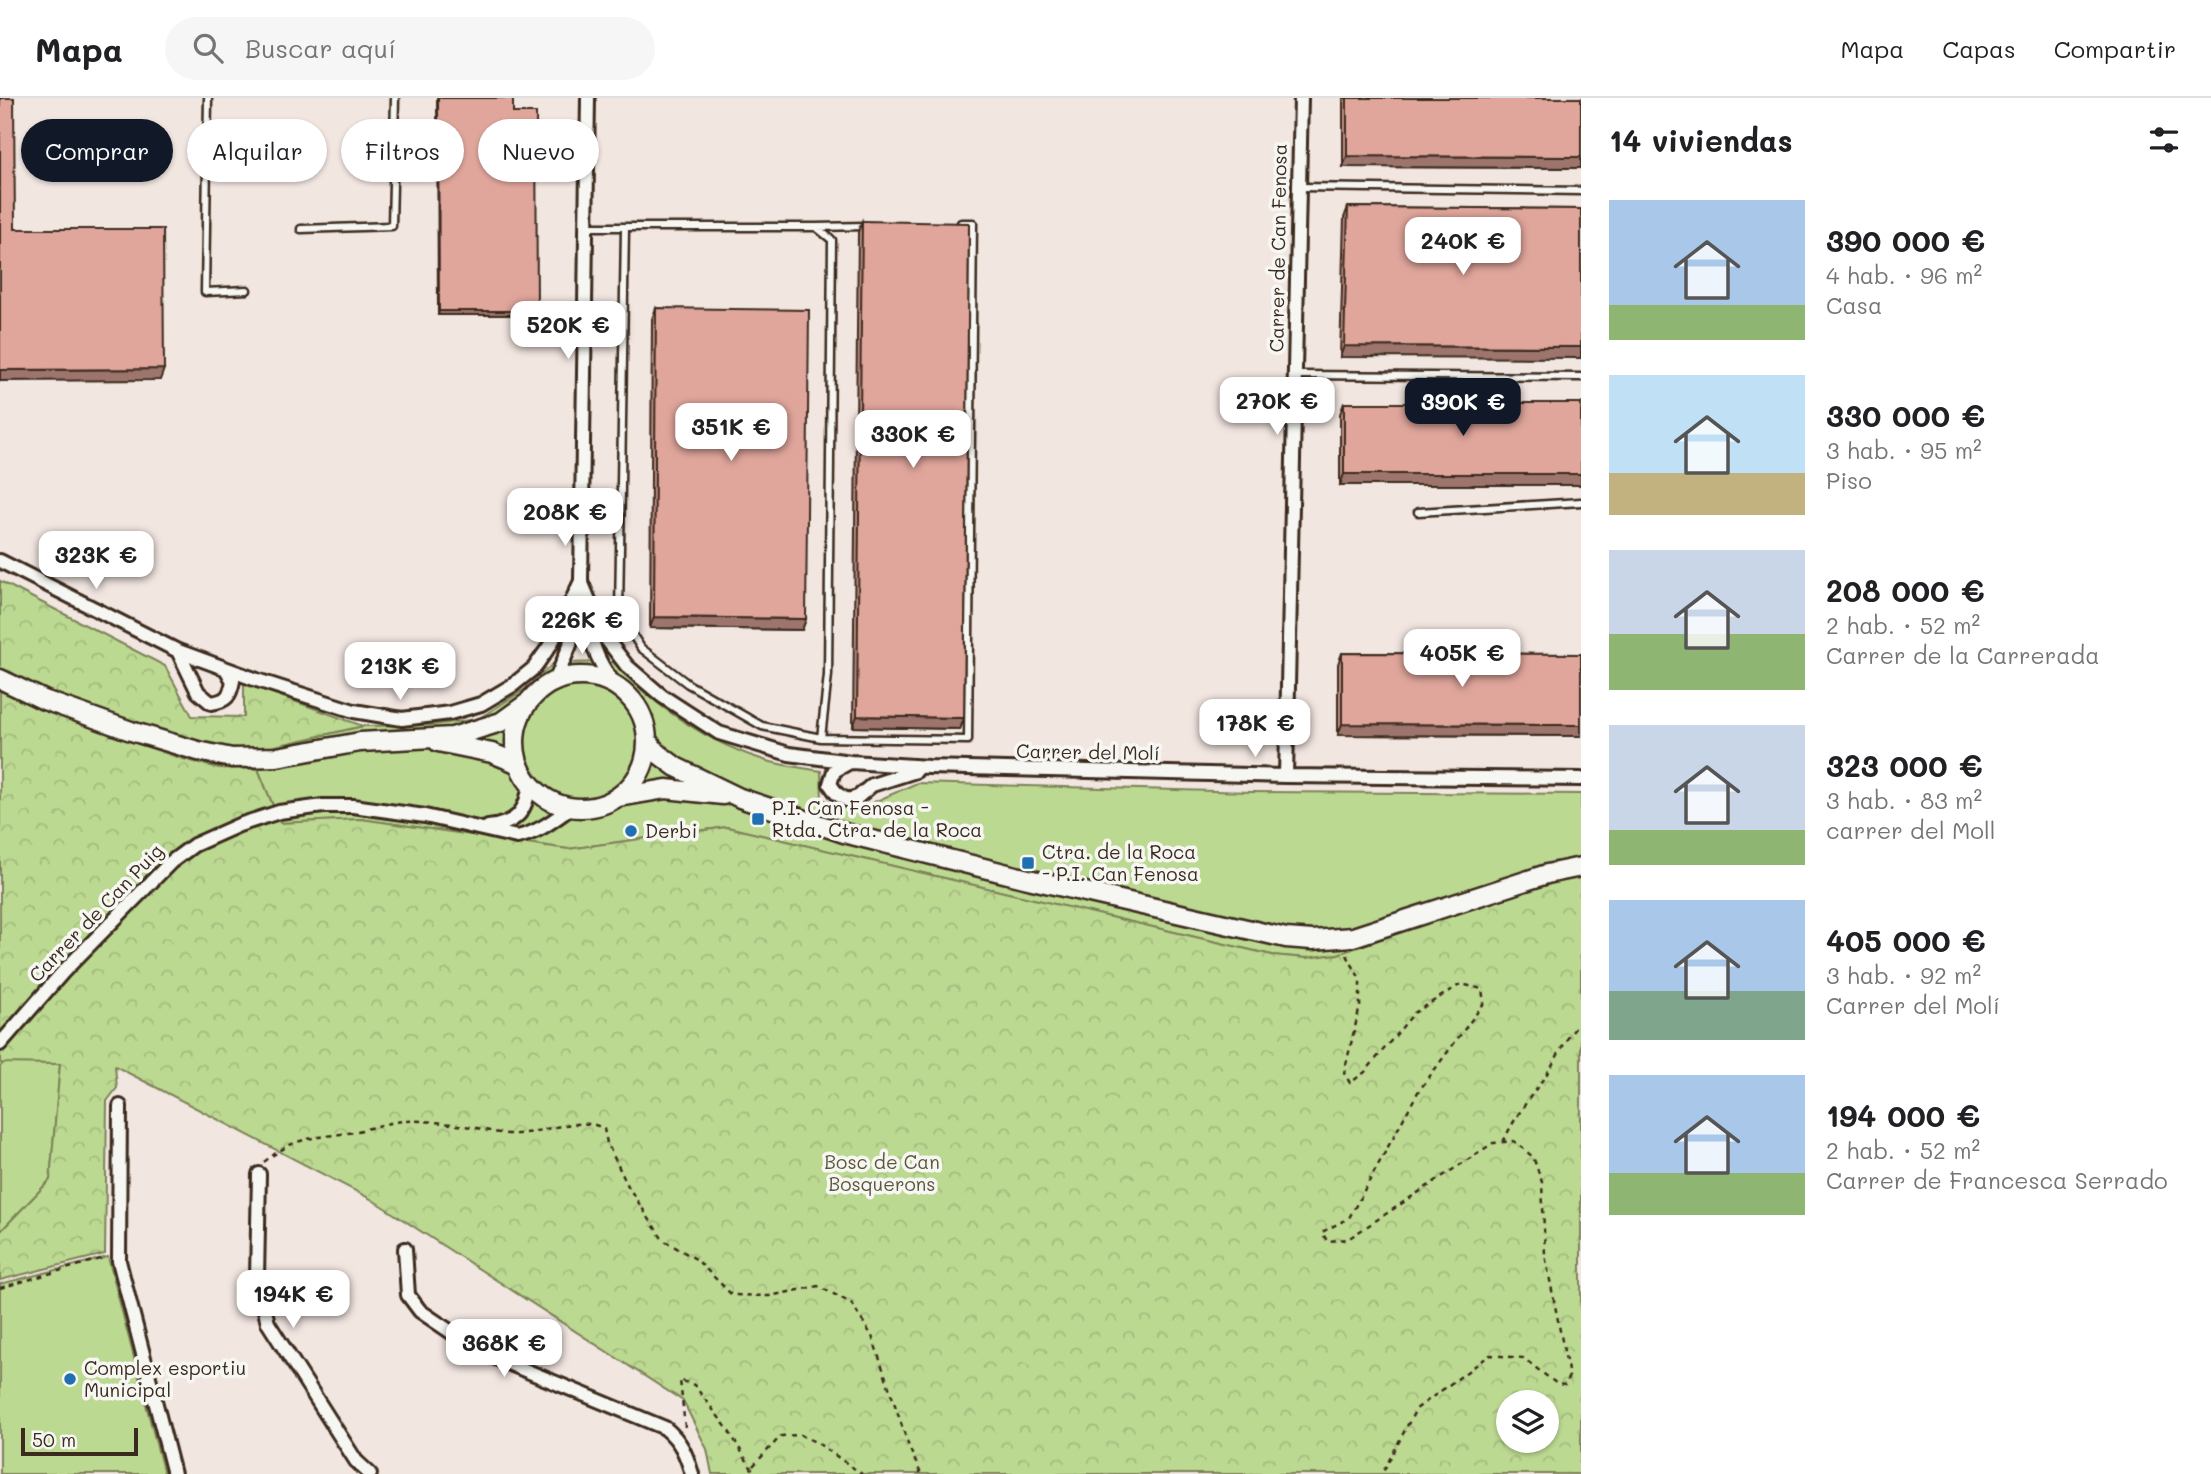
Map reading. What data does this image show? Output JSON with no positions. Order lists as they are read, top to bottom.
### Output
{
  "streets": {
    "street": ["Carrer de Can Fenosa", "Carrer del Molí", "Carrer de Can Puig"]
  },
  "crossings": [
    ["Carrer de Can Fenosa", "Carrer del Molí"]
  ],
  "parks": ["Bosc de Can Bosquerons"],
  "places": {
    "transit": ["P.I. Can Fenosa - Rtda. Ctra. de la Roca", "Ctra. de la Roca - P.I. Can Fenosa"],
    "other": ["Derbi", "Complex esportiu Municipal"]
  },
  "scale_bar": "50 m",
  "page": {
    "header": "Mapa",
    "search": "Buscar aquí",
    "nav": ["Mapa", "Capas", "Compartir"],
    "heading": "14 viviendas",
    "chip": [
      "Comprar",
      "Alquilar",
      "Filtros",
      "Nuevo"
    ],
    "list": [
      {
        "name": "390 000 €",
        "note": "4 hab. · 96 m² · Casa"
      },
      {
        "name": "330 000 €",
        "note": "3 hab. · 95 m² · Piso"
      },
      {
        "name": "208 000 €",
        "note": "2 hab. · 52 m² · Carrer de la Carrerada"
      },
      {
        "name": "323 000 €",
        "note": "3 hab. · 83 m² · carrer del Moll"
      },
      {
        "name": "405 000 €",
        "note": "3 hab. · 92 m² · Carrer del Molí"
      },
      {
        "name": "194 000 €",
        "note": "2 hab. · 52 m² · Carrer de Francesca Serrado"
      }
    ],
    "price": [
      "240K €",
      "520K €",
      "270K €",
      "390K €",
      "351K €",
      "330K €",
      "208K €",
      "323K €",
      "226K €",
      "405K €",
      "213K €",
      "178K €",
      "194K €",
      "368K €"
    ],
    "scale": "50 m"
  }
}
